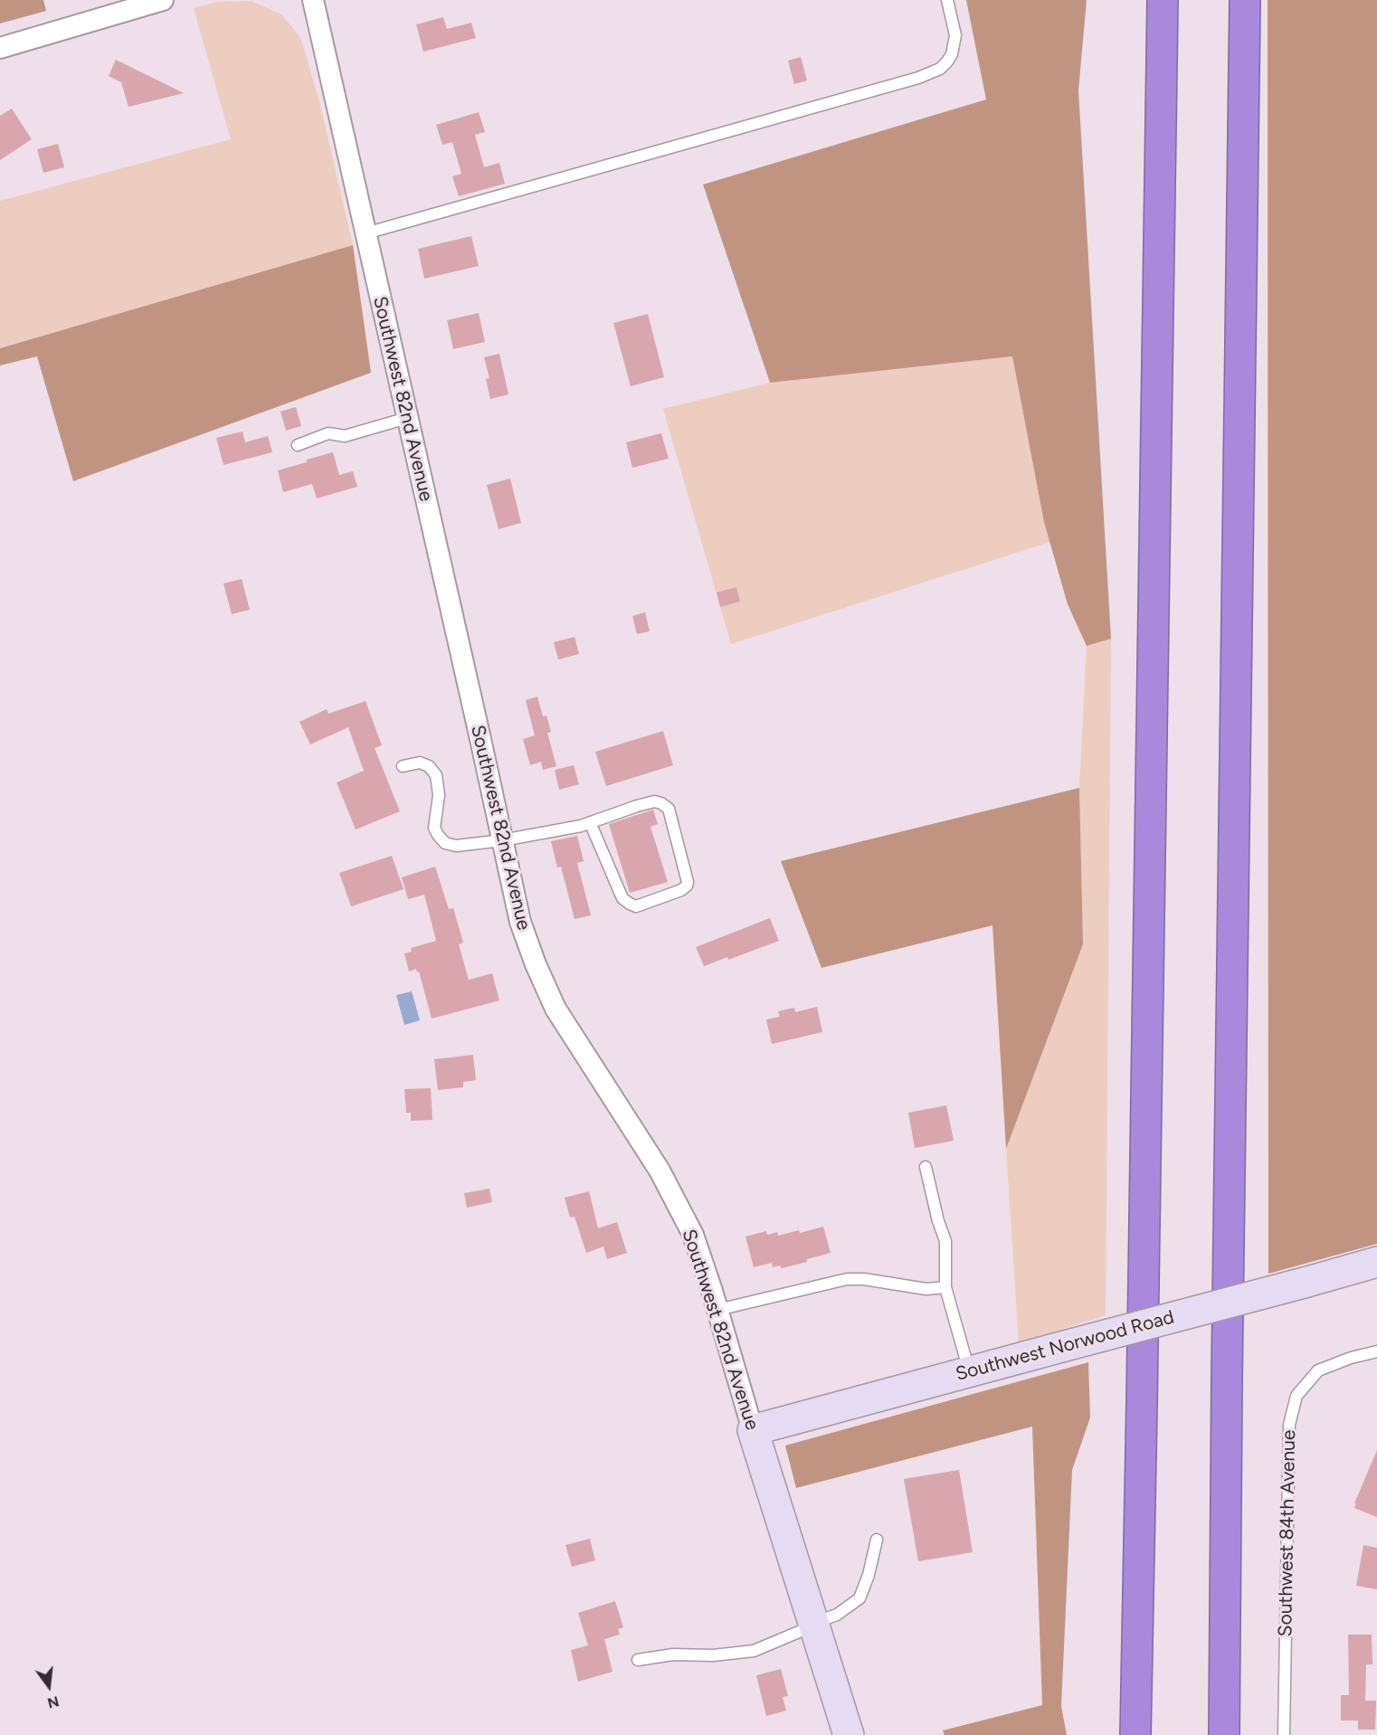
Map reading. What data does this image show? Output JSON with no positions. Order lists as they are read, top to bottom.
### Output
{
  "streets": {
    "street": ["Southwest 82nd Avenue", "Southwest Norwood Road"],
    "lane": ["Southwest 84th Avenue"]
  },
  "crossings": [
    ["Southwest 82nd Avenue", "Southwest Norwood Road"]
  ],
  "north": "bottom"
}
